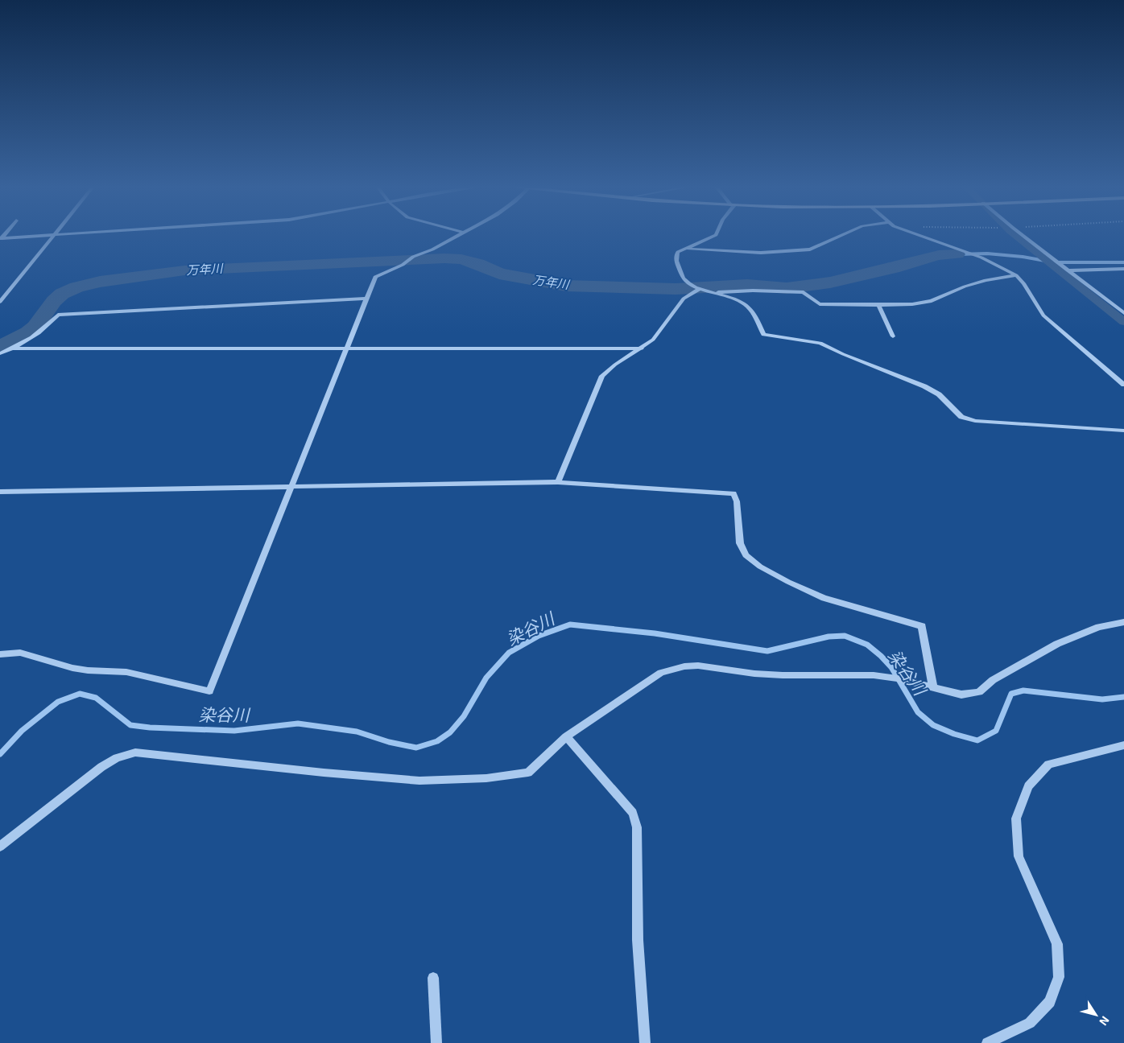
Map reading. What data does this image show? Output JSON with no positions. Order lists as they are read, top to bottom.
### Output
{
  "water": ["万年川", "染谷川"],
  "north": "bottom right"
}
